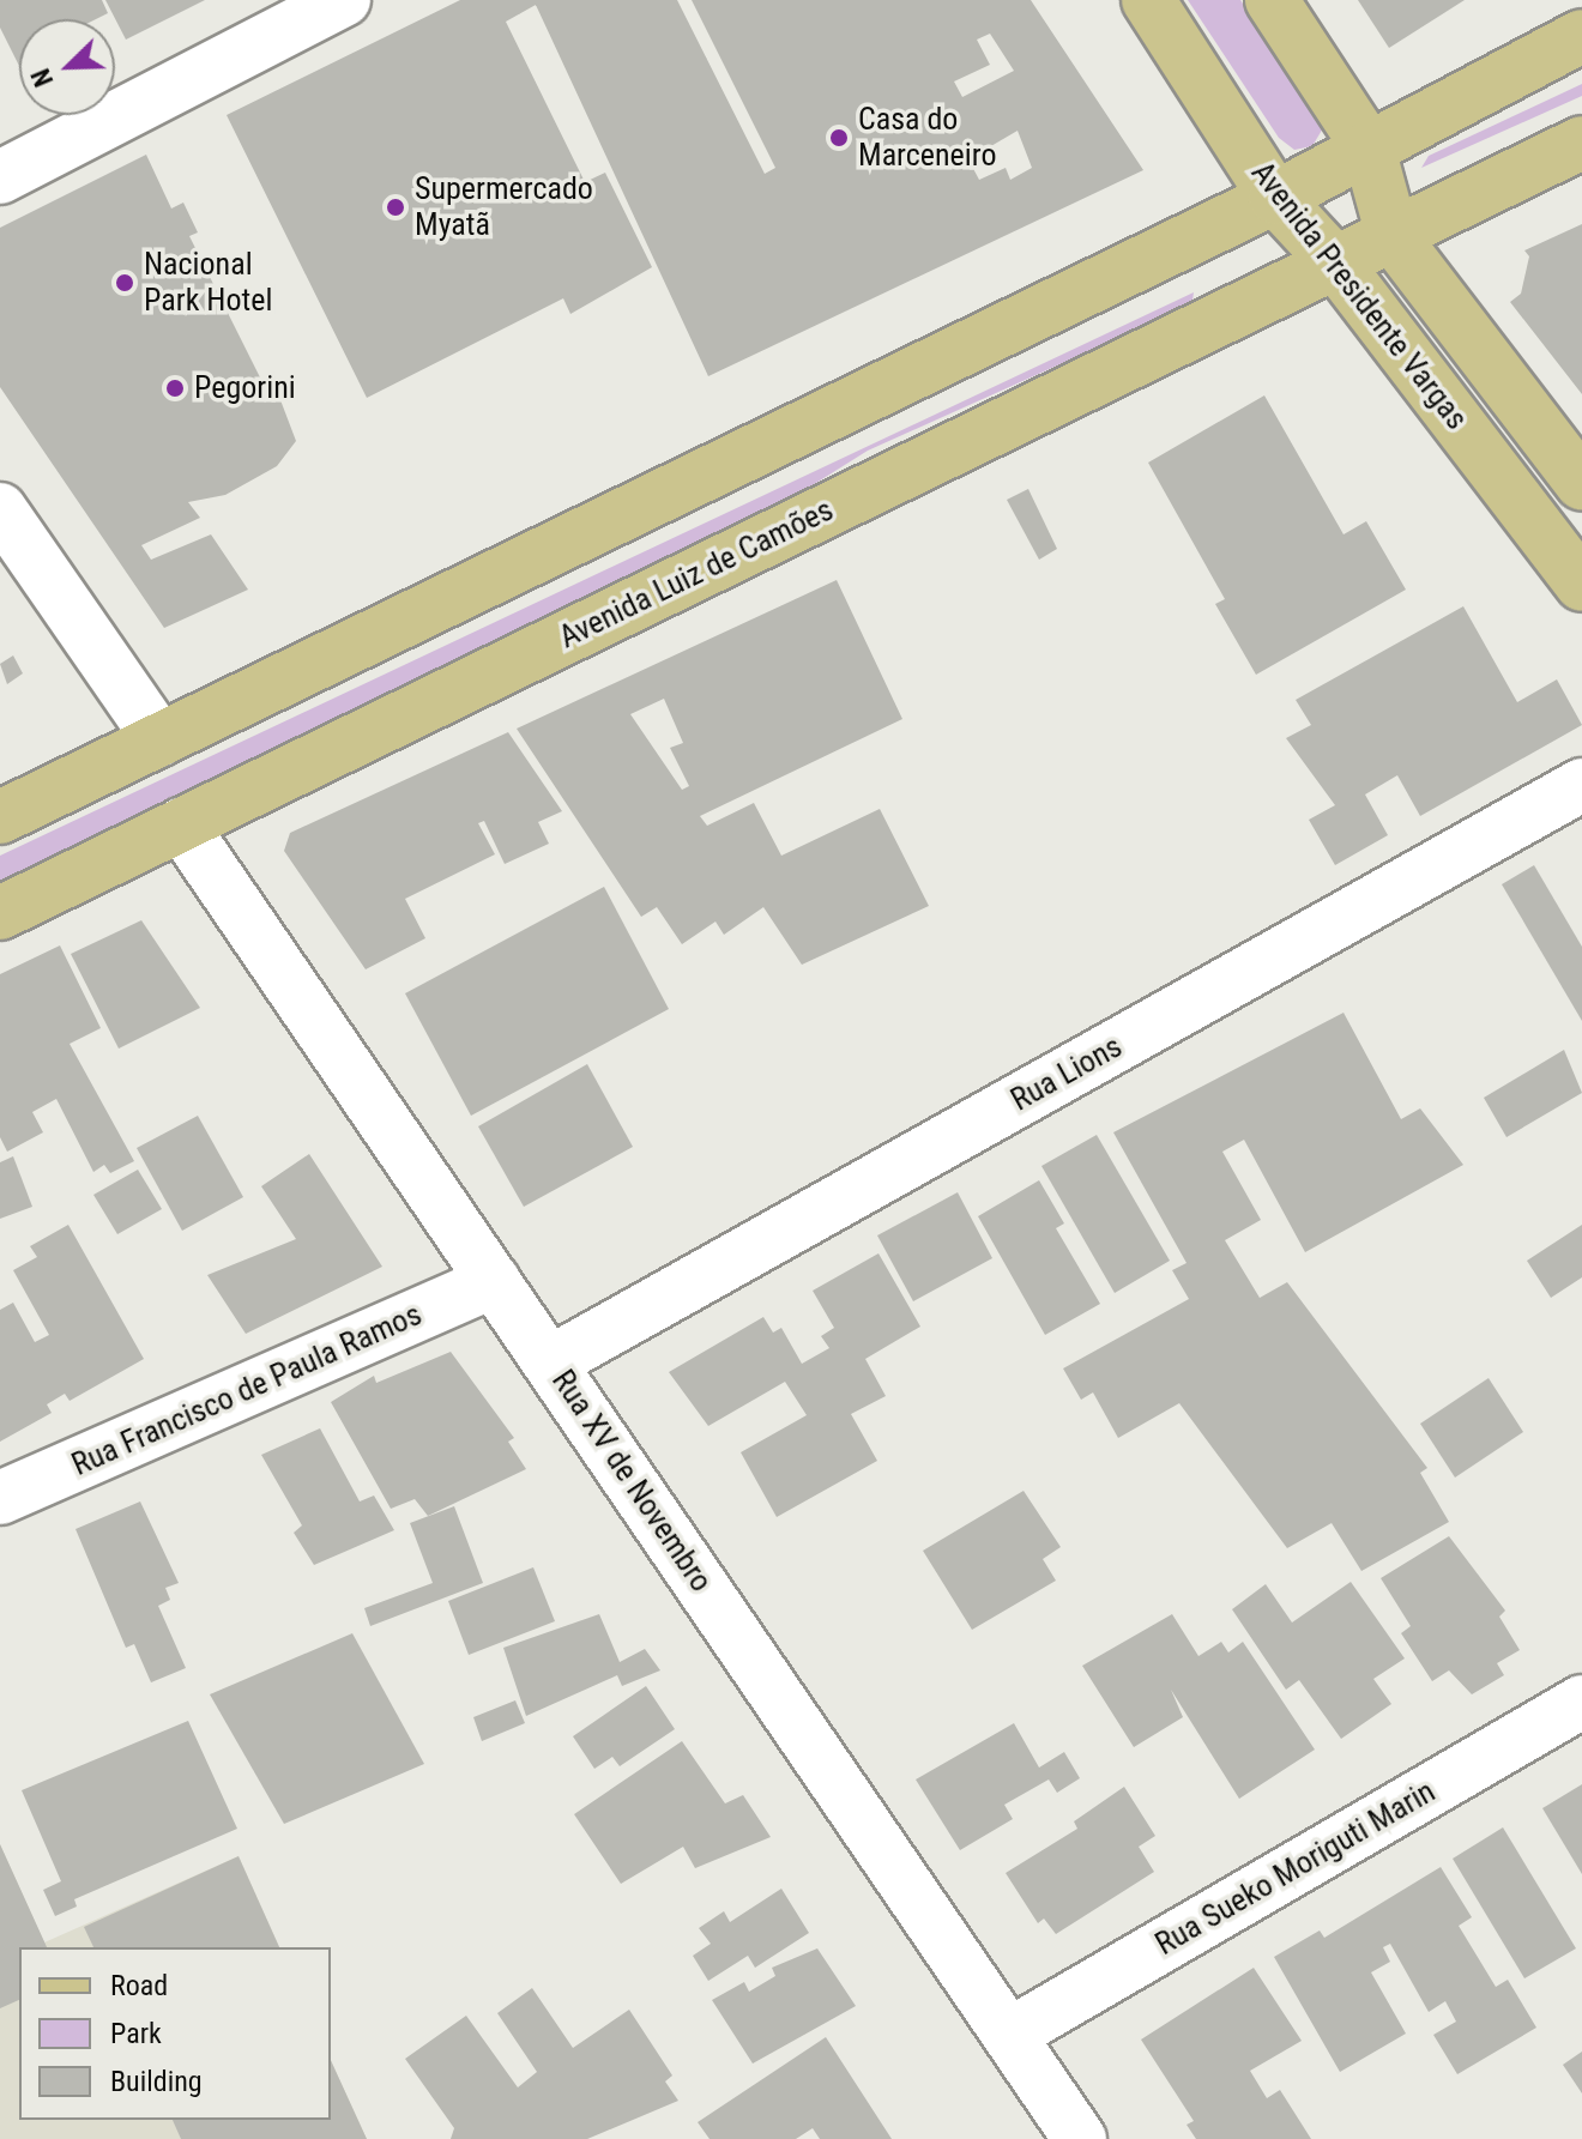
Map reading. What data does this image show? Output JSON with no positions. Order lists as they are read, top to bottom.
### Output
{
  "streets": {
    "main road": ["Avenida Presidente Vargas", "Avenida Luiz de Camões"],
    "street": [
      "Rua Lions",
      "Rua Francisco de Paula Ramos",
      "Rua XV de Novembro",
      "Rua Sueko Moriguti Marin"
    ]
  },
  "crossings": [
    ["Avenida Presidente Vargas", "Avenida Luiz de Camões"],
    ["Avenida Luiz de Camões", "Rua XV de Novembro"],
    ["Rua Lions", "Rua XV de Novembro"],
    ["Rua Francisco de Paula Ramos", "Rua XV de Novembro"],
    ["Rua XV de Novembro", "Rua Sueko Moriguti Marin"]
  ],
  "places": [
    "Casa do Marceneiro",
    "Supermercado Myatã",
    "Nacional Park Hotel",
    "Pegorini"
  ],
  "legend": ["Road", "Park", "Building"],
  "north": "bottom left"
}
